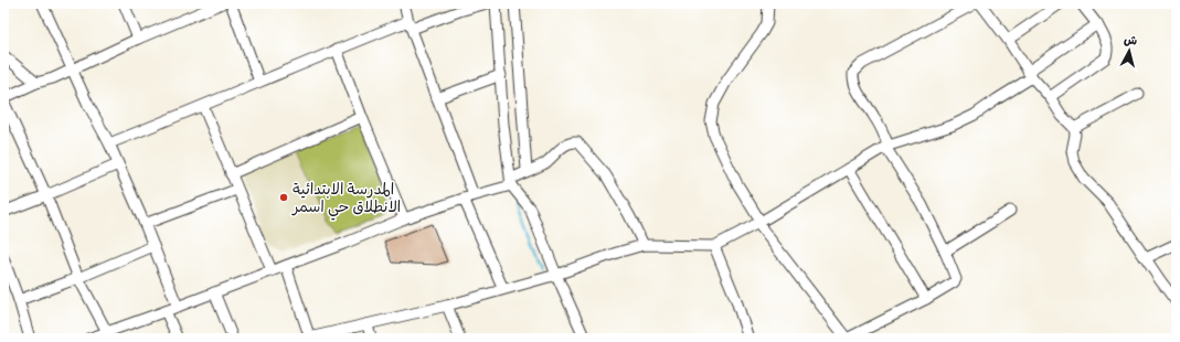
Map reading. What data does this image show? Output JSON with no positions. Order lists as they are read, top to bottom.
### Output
{
  "places": ["المدرسة الابتدائية الانطلاق حي اسمر"],
  "north": "top"
}
